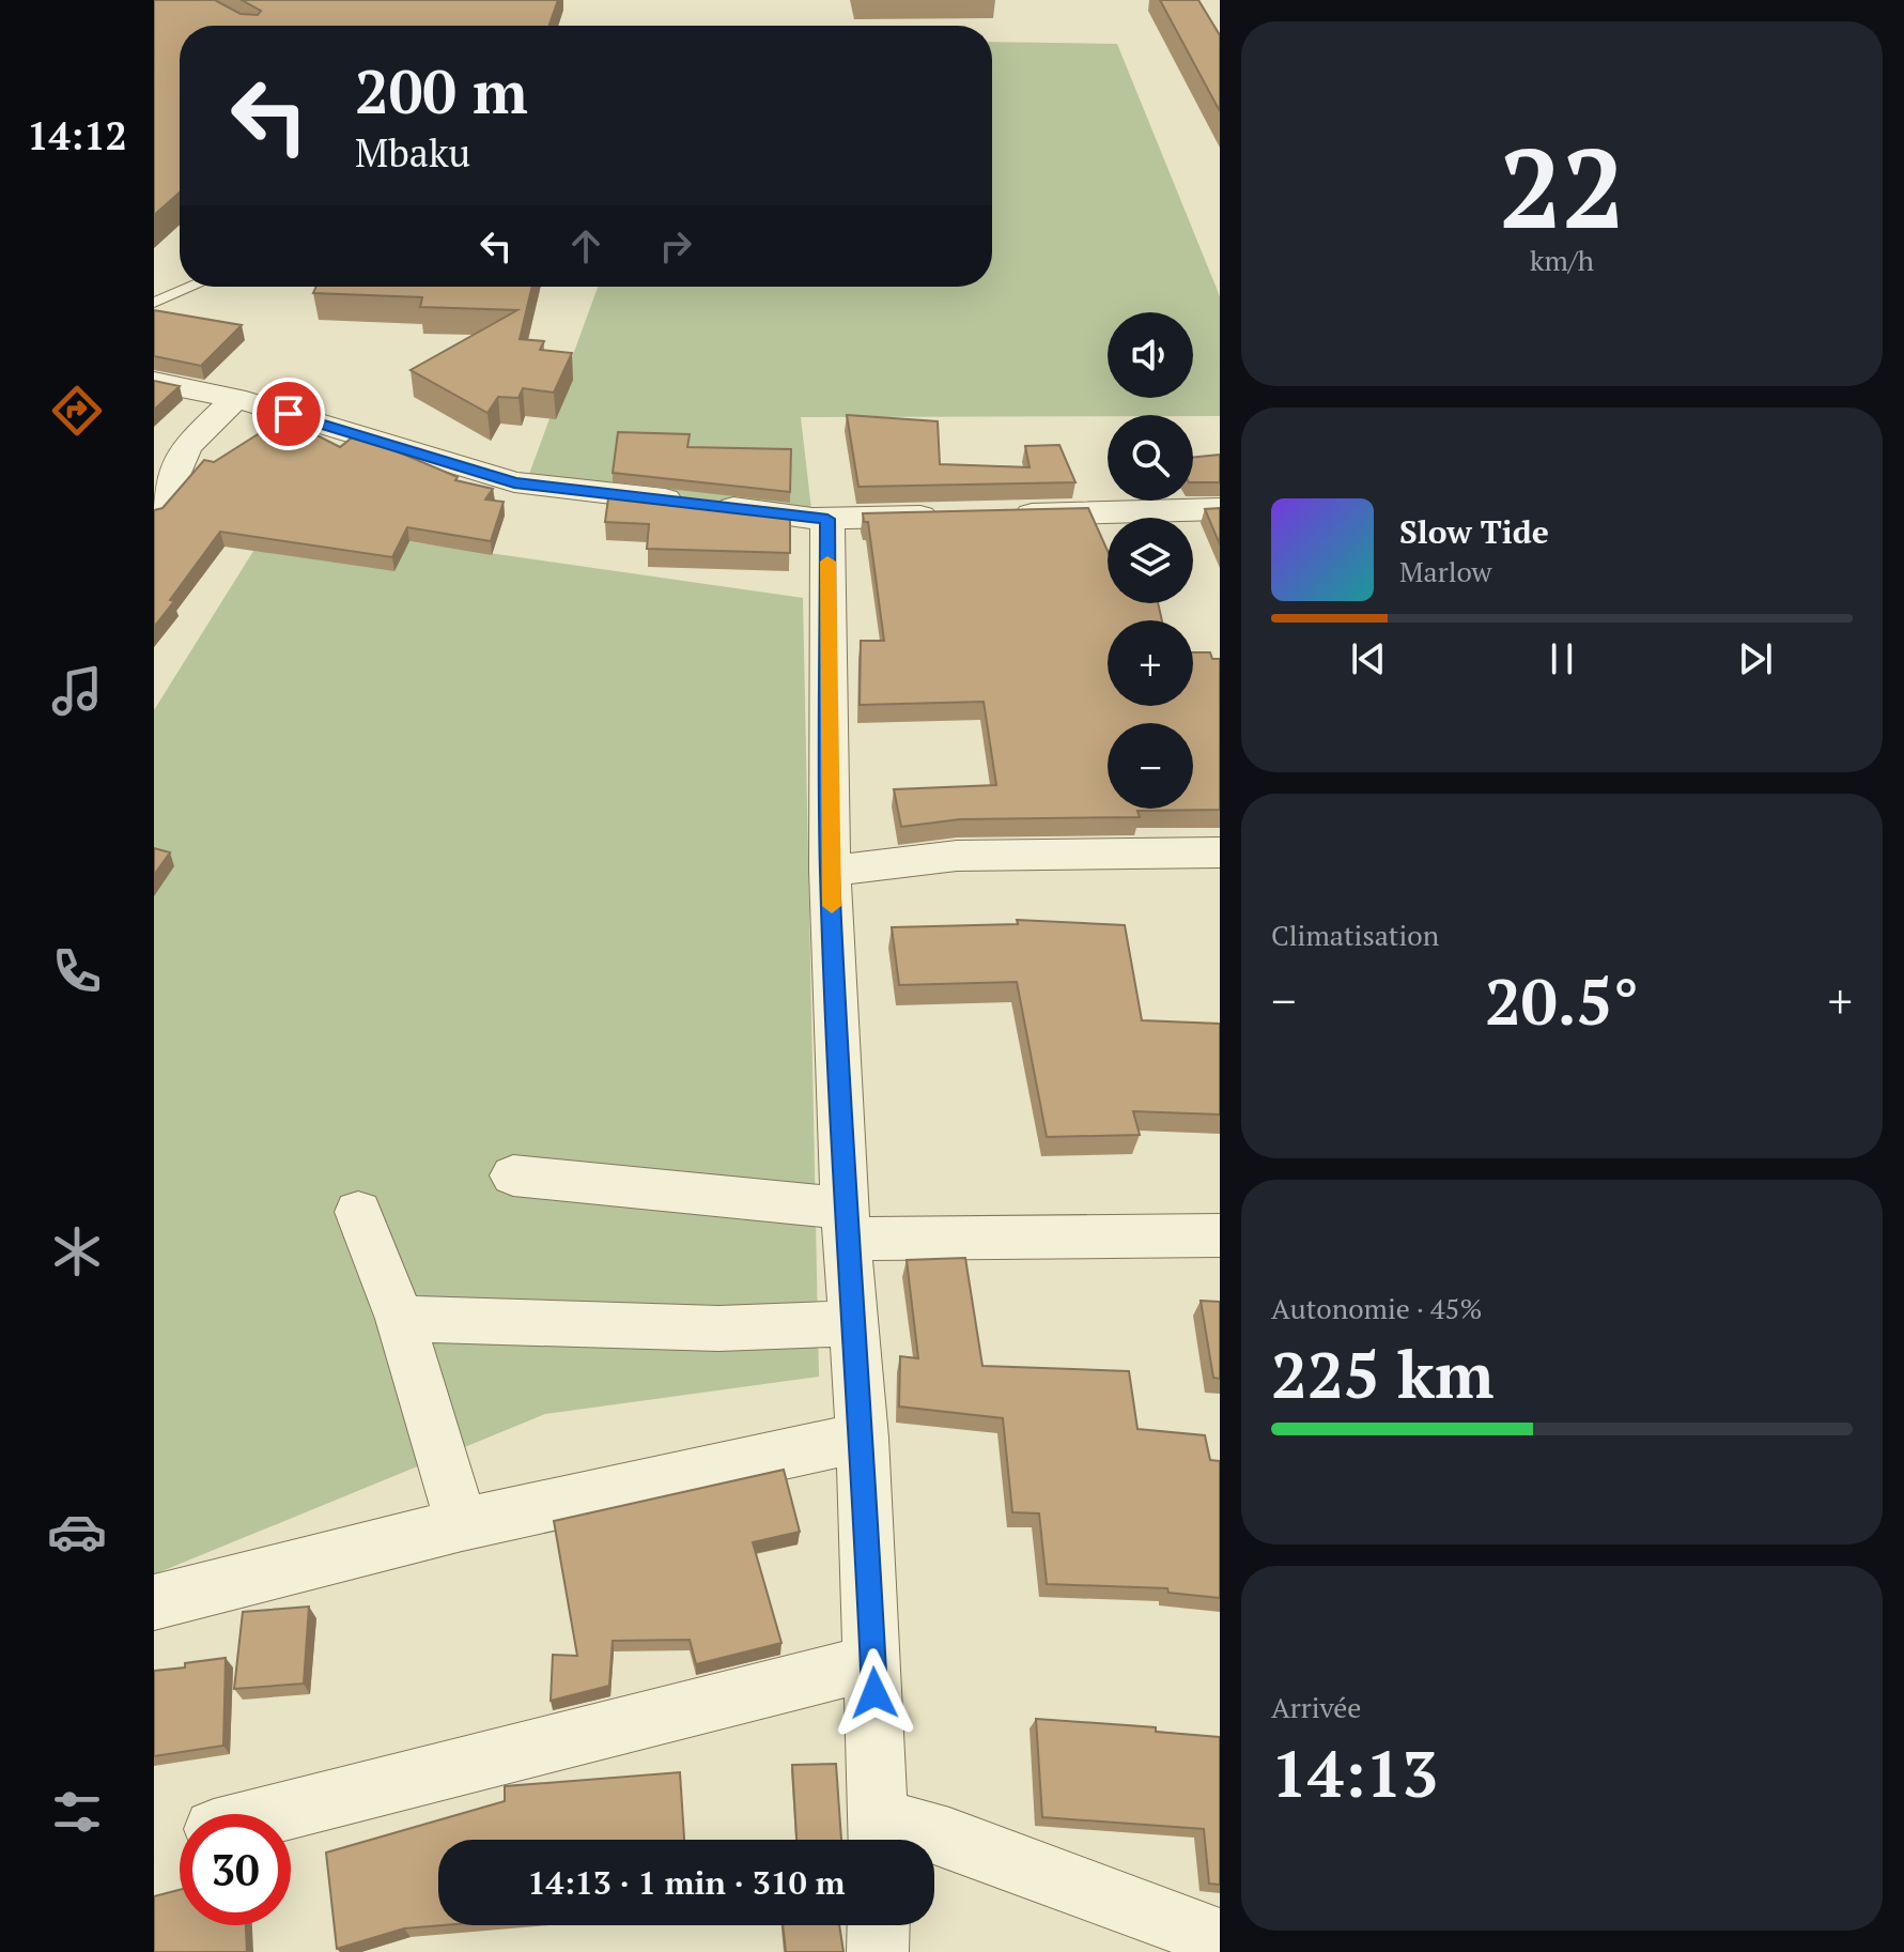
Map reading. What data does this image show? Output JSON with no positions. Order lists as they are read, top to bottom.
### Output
{
  "page": {
    "tabs": "14:12",
    "tile": [
      ["22", "km/h"],
      "Climatisation",
      ["Autonomie · 45%", "225 km"],
      ["Arrivée", "14:13"]
    ],
    "turn": ["200 m", "Mbaku"],
    "map_buttons": ["+", "−"],
    "song": ["Slow Tide", "Marlow"],
    "heat": ["−", "20.5°", "+"],
    "limit": "30",
    "trip": "14:13 · 1 min · 310 m"
  }
}
